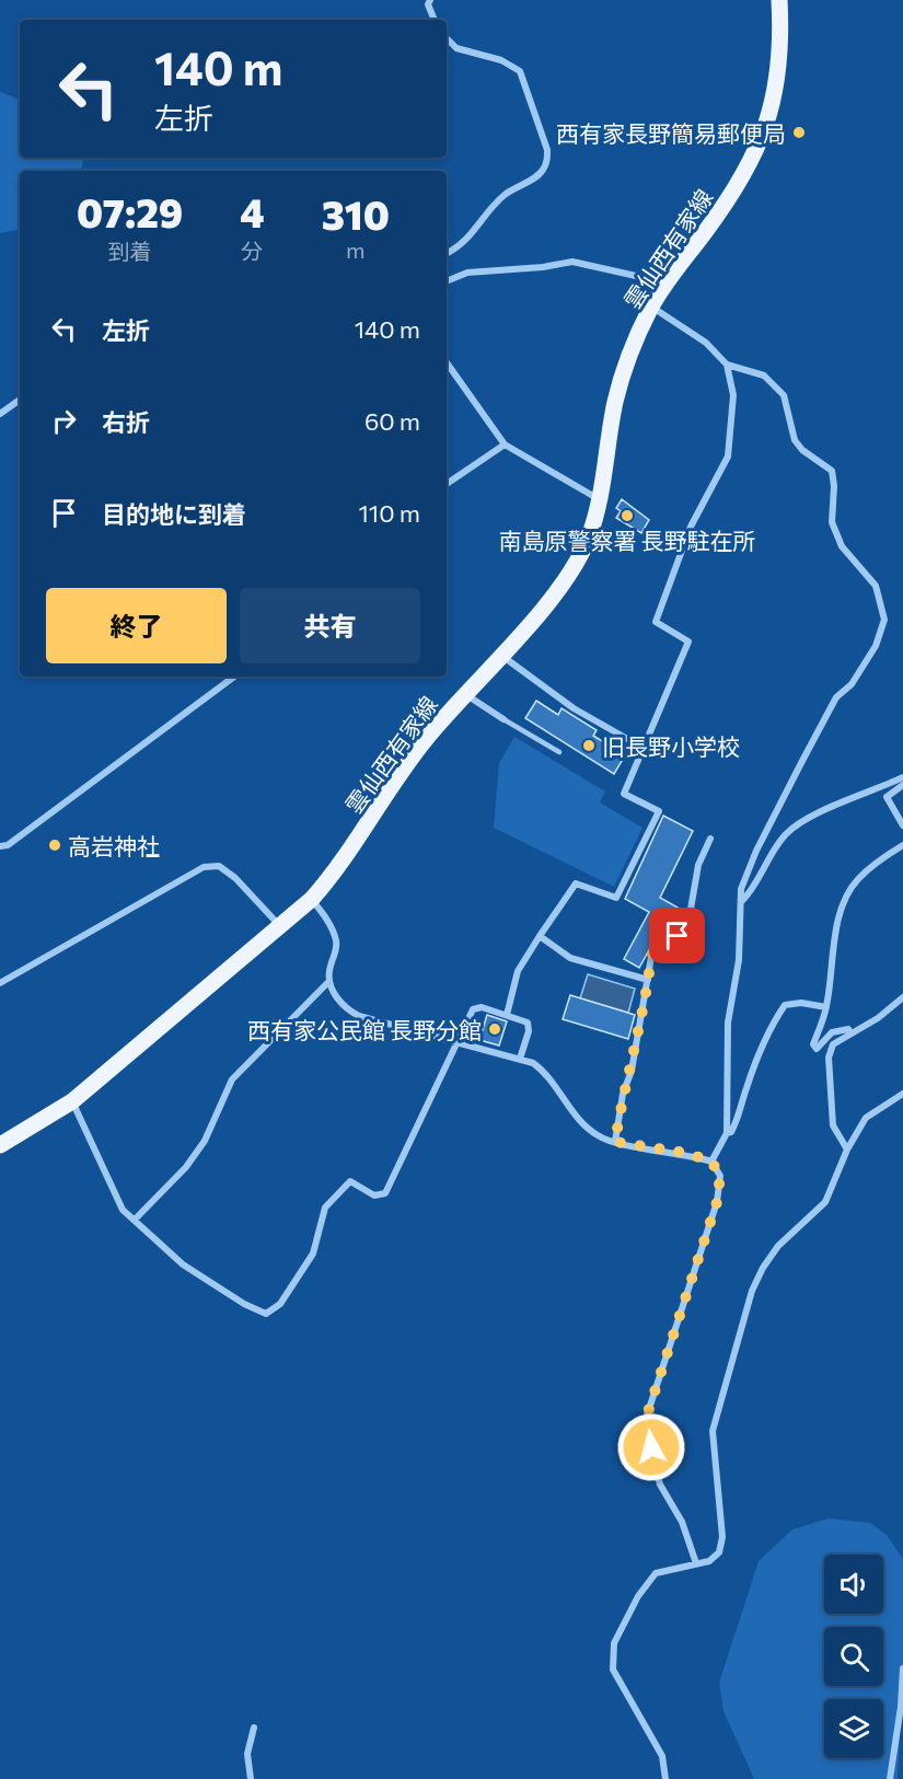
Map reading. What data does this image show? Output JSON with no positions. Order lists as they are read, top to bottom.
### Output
{
  "streets": {
    "main road": ["雲仙西有家線"]
  },
  "places": [
    "西有家長野簡易郵便局",
    "南島原警察署 長野駐在所",
    "旧長野小学校",
    "高岩神社",
    "西有家公民館 長野分館"
  ],
  "page": {
    "turn": ["140 m", "左折"],
    "eta": [
      "07:29",
      "到着",
      "4",
      "分",
      "310",
      "m"
    ],
    "list": [
      {
        "name": "左折",
        "value": "140 m"
      },
      {
        "name": "右折",
        "value": "60 m"
      },
      {
        "name": "目的地に到着",
        "value": "110 m"
      }
    ],
    "buttons": ["終了", "共有"]
  }
}
